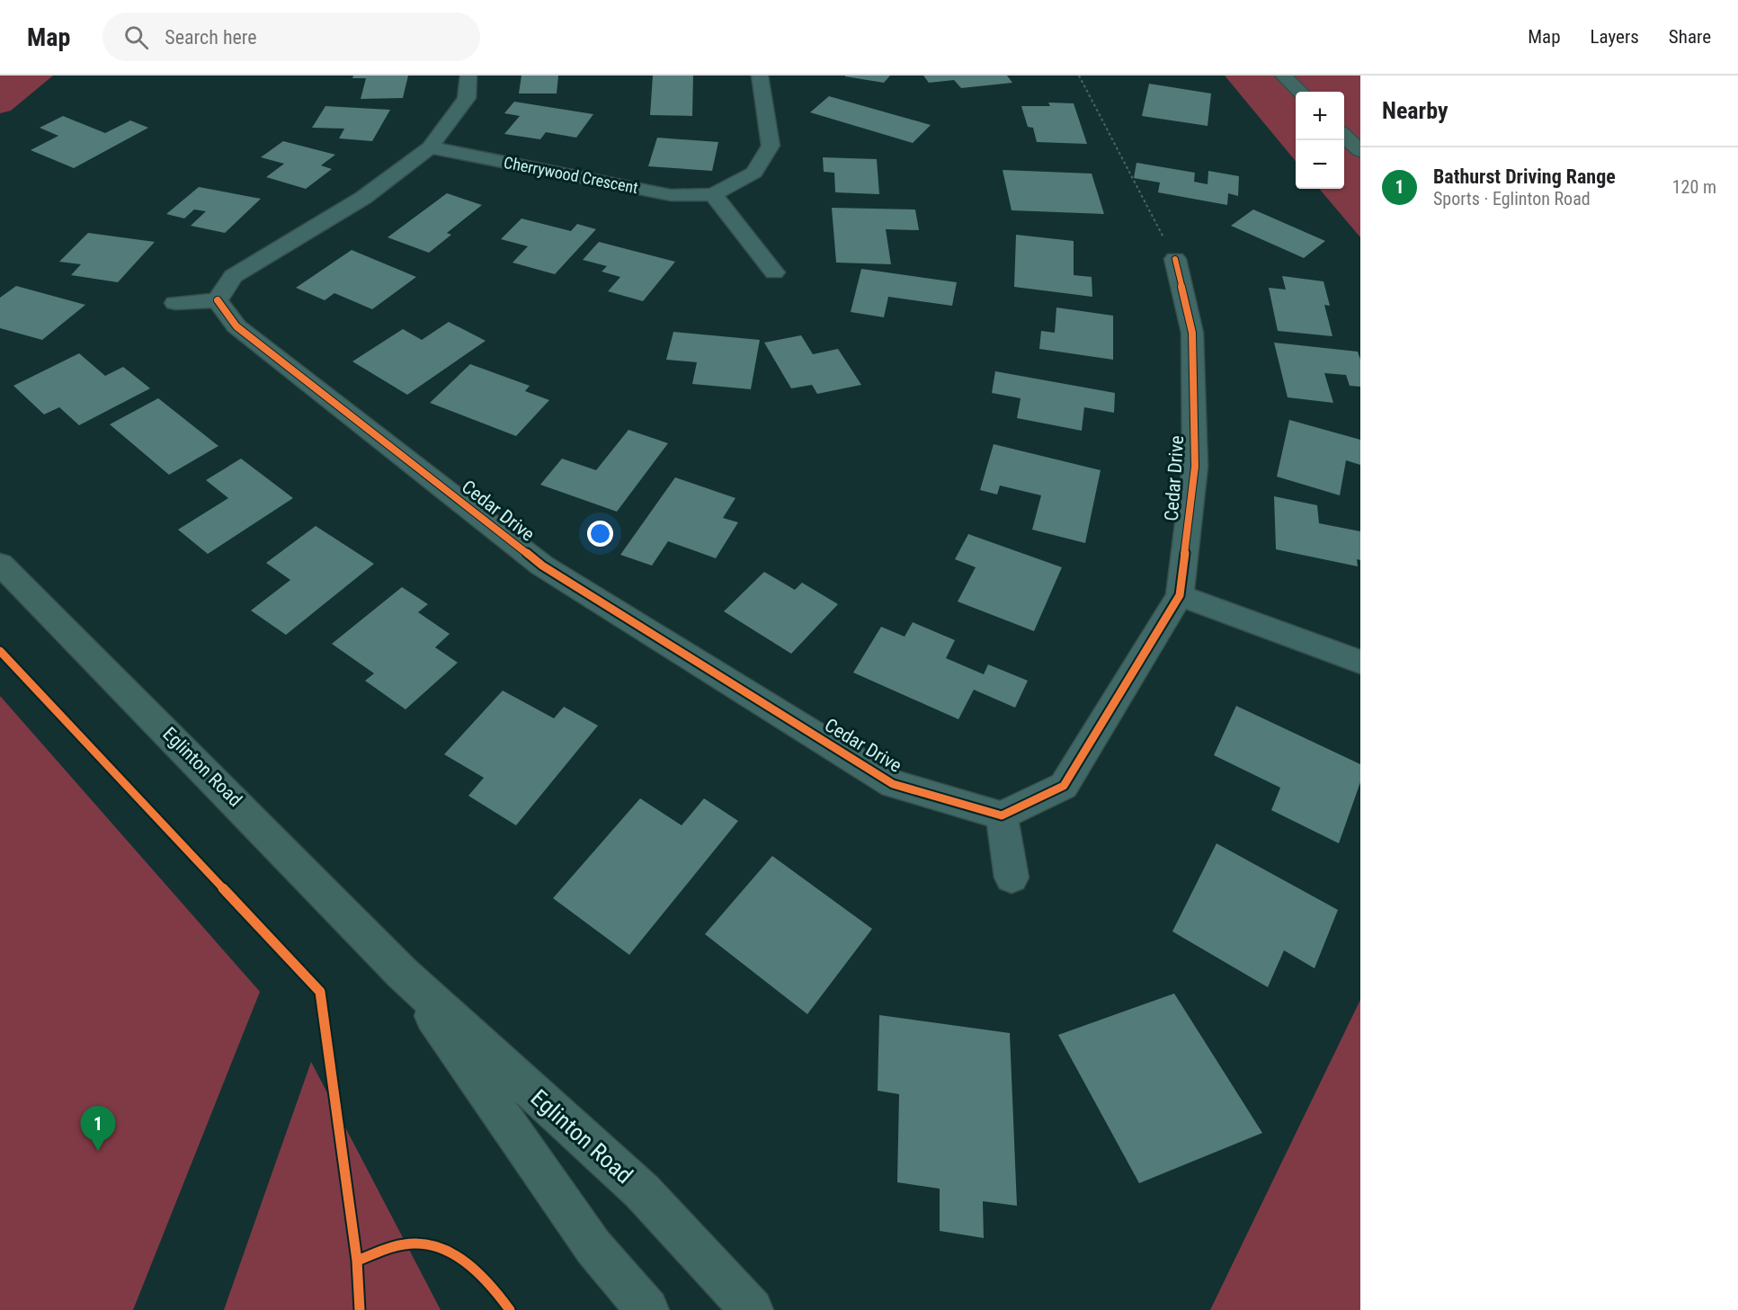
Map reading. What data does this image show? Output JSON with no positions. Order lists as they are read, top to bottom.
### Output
{
  "streets": {
    "main road": ["Eglinton Road"],
    "street": ["Cherrywood Crescent", "Cedar Drive"]
  },
  "page": {
    "header": "Map",
    "search": "Search here",
    "nav": ["Map", "Layers", "Share"],
    "heading": "Nearby",
    "map_buttons": ["+", "−"],
    "list": [
      {
        "mark": "1",
        "name": "Bathurst Driving Range",
        "note": "Sports · Eglinton Road",
        "value": "120 m"
      }
    ],
    "pins": "1"
  }
}
